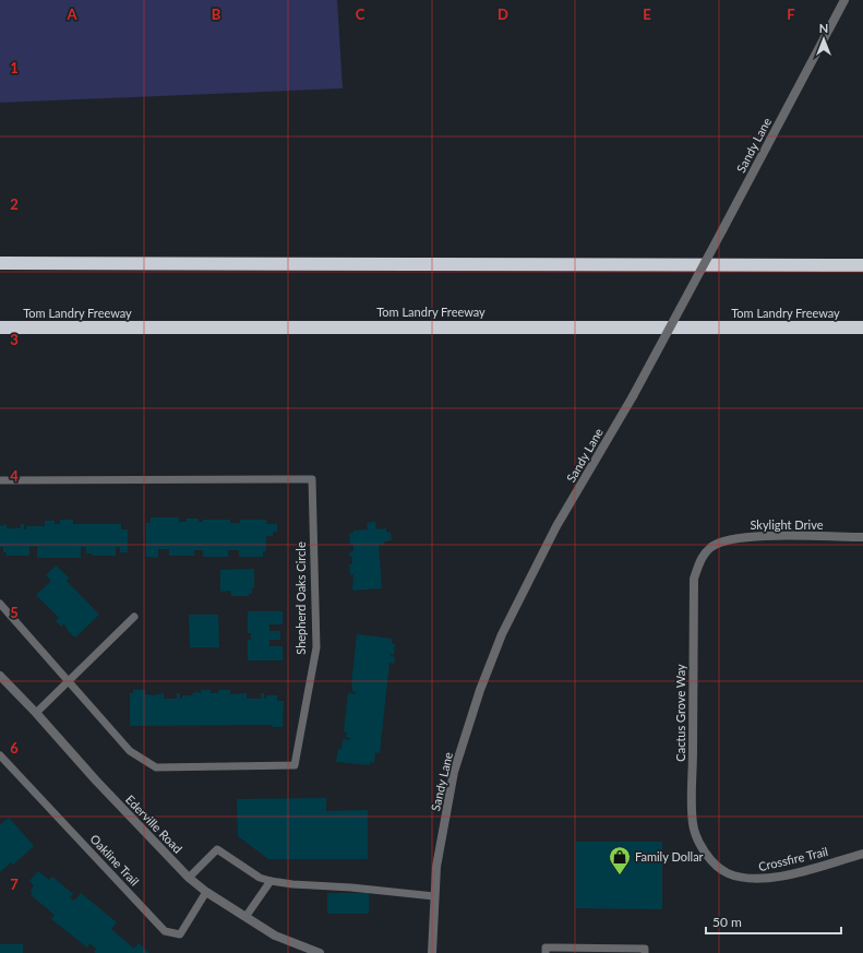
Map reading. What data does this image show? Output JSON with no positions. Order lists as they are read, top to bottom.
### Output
{
  "streets": {
    "highway": ["Tom Landry Freeway"],
    "street": [
      "Sandy Lane",
      "Skylight Drive",
      "Cactus Grove Way",
      "Ederville Road",
      "Crossfire Trail"
    ],
    "lane": ["Shepherd Oaks Circle", "Oakline Trail"]
  },
  "crossings": [
    ["Skylight Drive", "Cactus Grove Way"],
    ["Cactus Grove Way", "Crossfire Trail"],
    ["Ederville Road", "Oakline Trail"]
  ],
  "places": {
    "shop": ["Family Dollar"]
  },
  "scale_bar": "50 m",
  "north": "top",
  "grid": {
    "columns": [
      "A",
      "B",
      "C",
      "D",
      "E",
      "F"
    ],
    "rows": [
      "1",
      "2",
      "3",
      "4",
      "5",
      "6",
      "7"
    ]
  }
}
